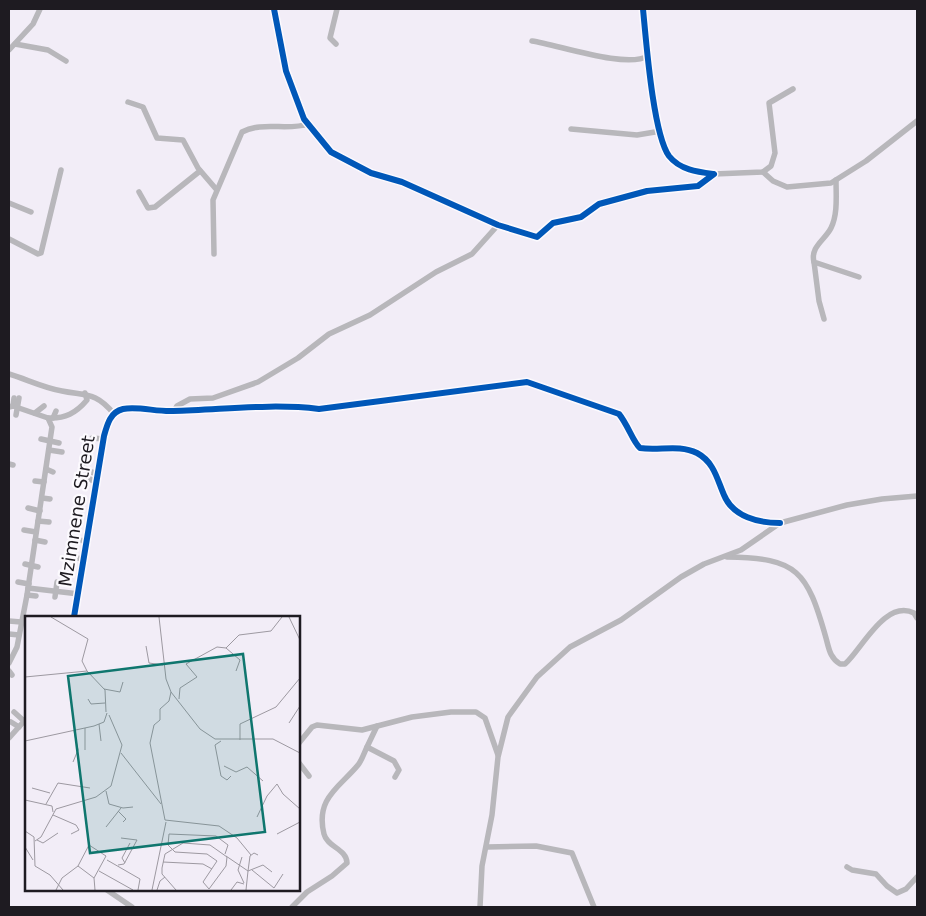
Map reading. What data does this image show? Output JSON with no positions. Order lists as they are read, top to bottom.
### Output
{
  "streets": {
    "street": ["Mzimnene Street"]
  }
}
